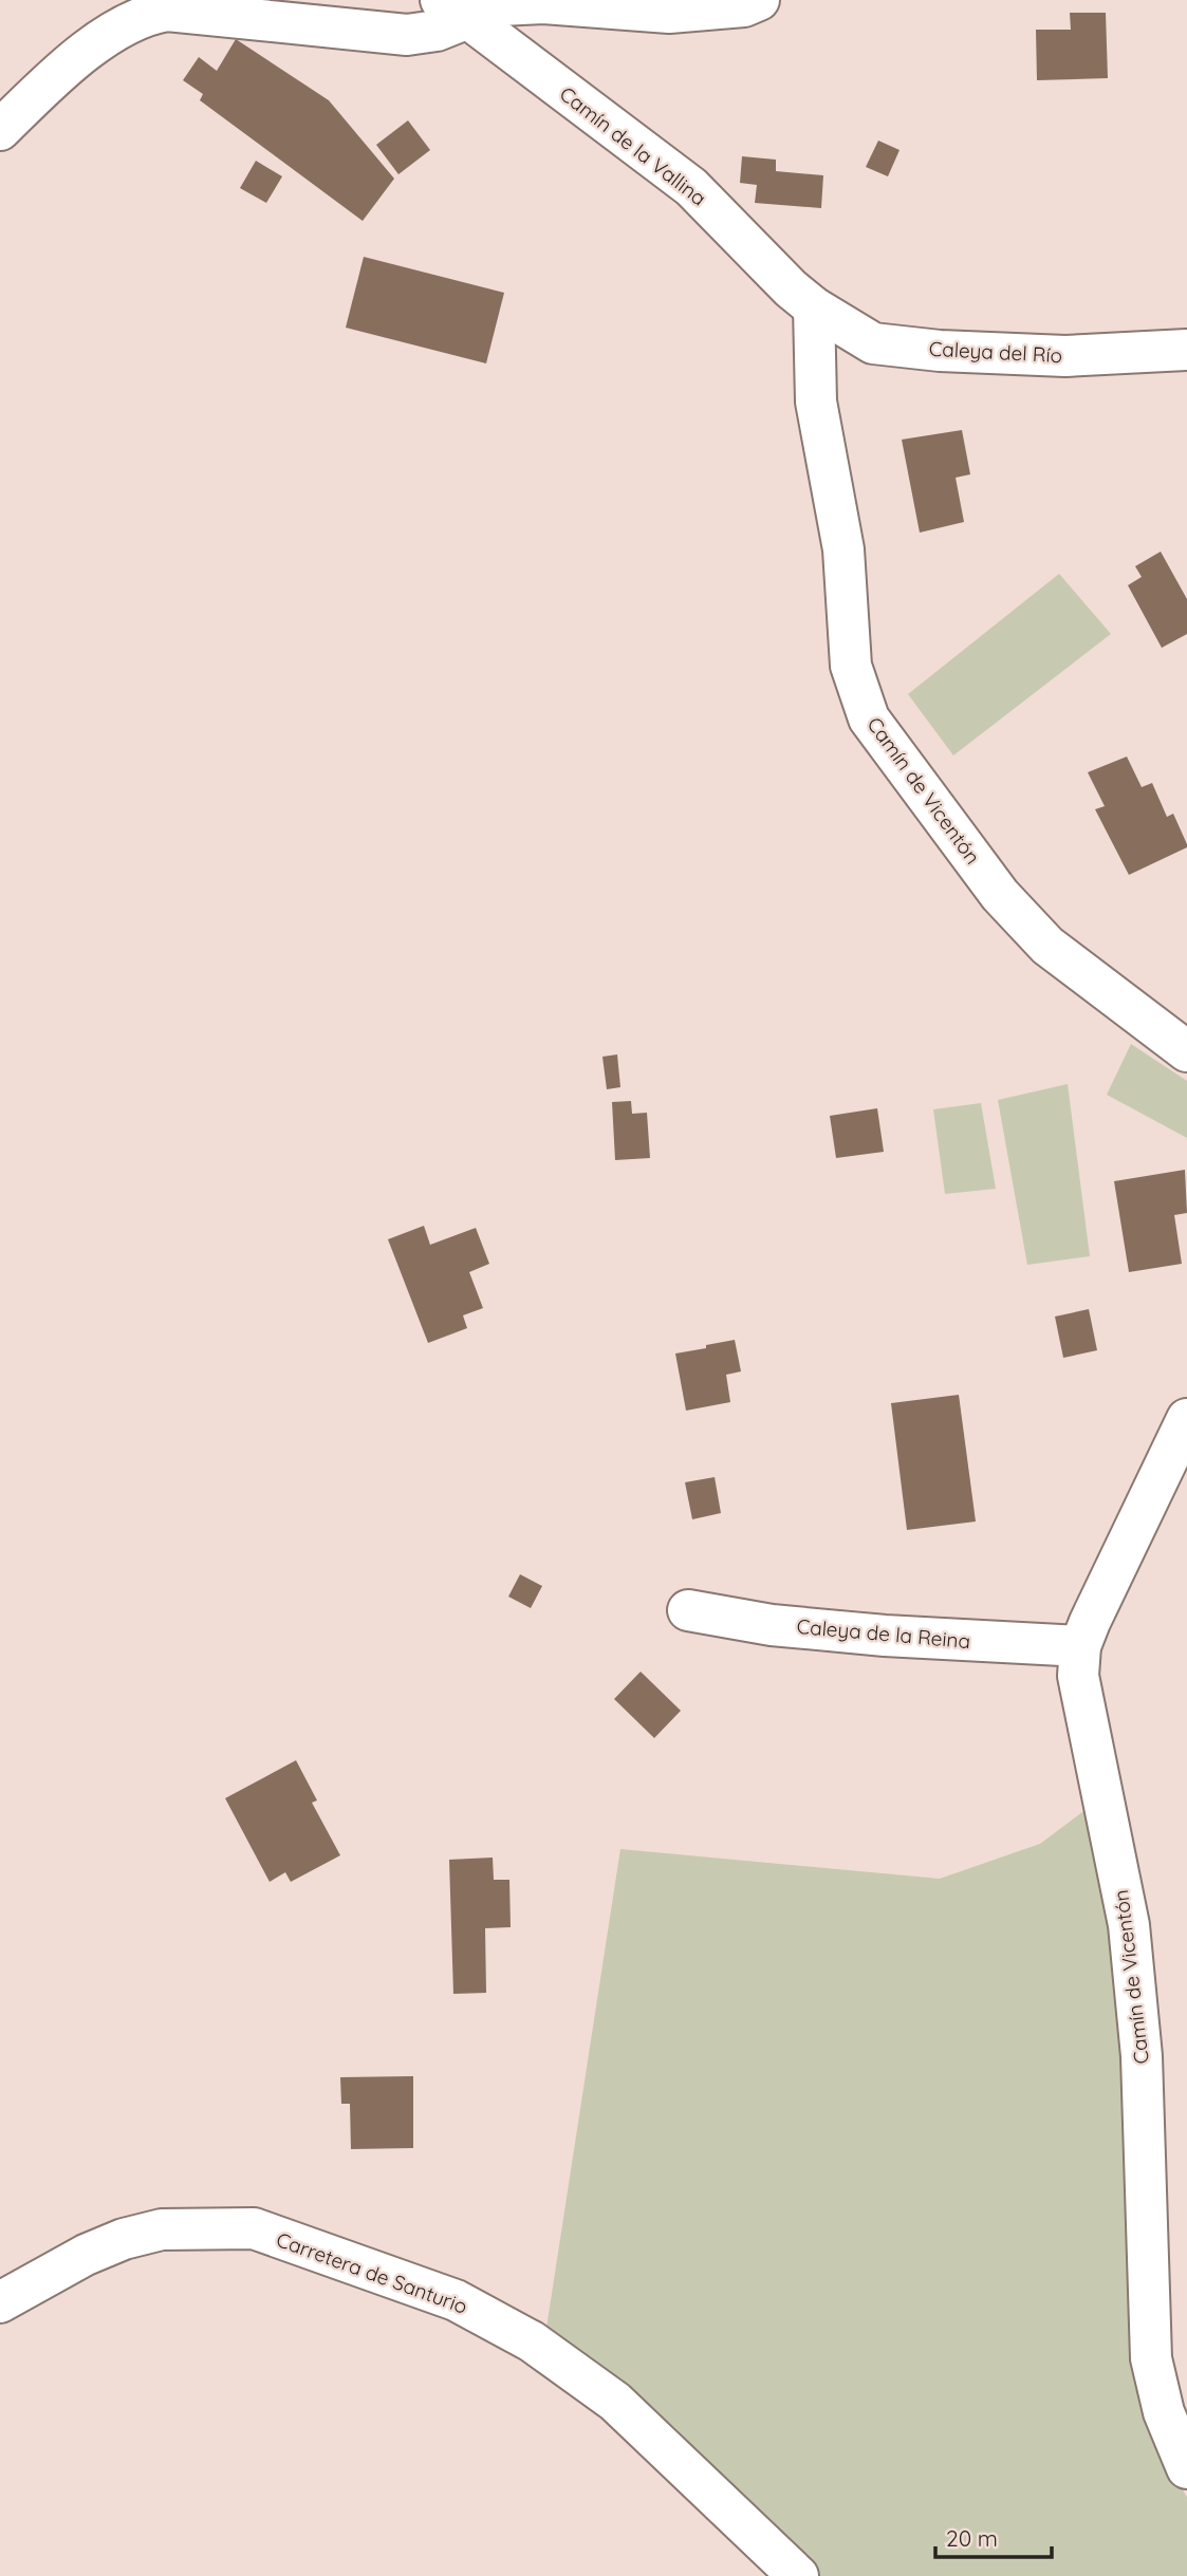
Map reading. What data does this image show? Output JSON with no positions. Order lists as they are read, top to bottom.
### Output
{
  "streets": {
    "street": [
      "Camín de la Vallina",
      "Caleya del Río",
      "Camín de Vicentón",
      "Caleya de la Reina",
      "Carretera de Santurio"
    ]
  },
  "crossings": [
    ["Camín de la Vallina", "Caleya del Río"],
    ["Camín de la Vallina", "Camín de Vicentón"],
    ["Caleya del Río", "Camín de Vicentón"],
    ["Camín de Vicentón", "Caleya de la Reina"]
  ],
  "scale_bar": "20 m"
}
